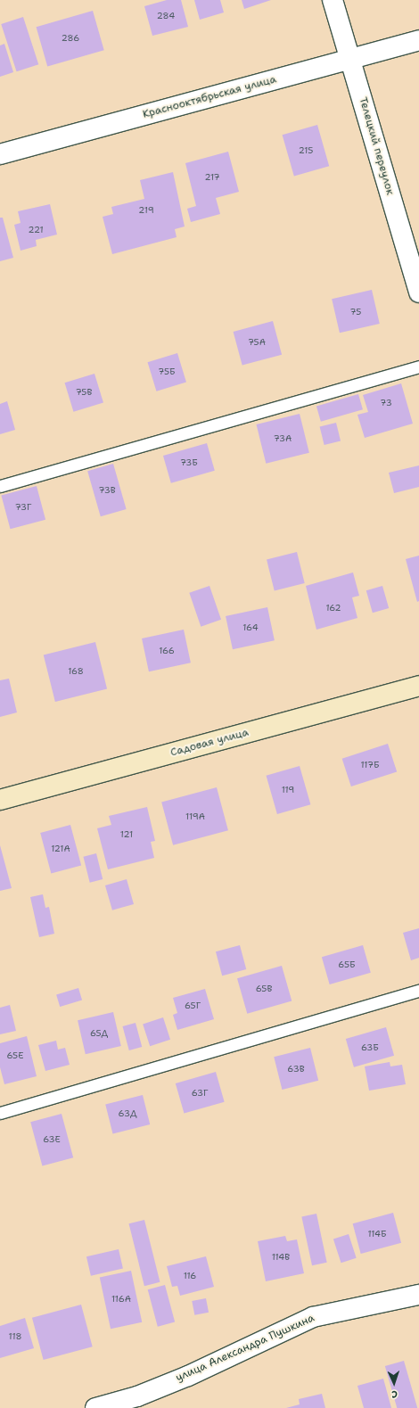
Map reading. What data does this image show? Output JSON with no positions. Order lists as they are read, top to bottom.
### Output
{
  "streets": {
    "main road": ["Садовая улица"],
    "street": ["Краснооктябрьская улица", "Телецкий переулок", "улица Александра Пушкина"]
  },
  "crossings": [
    ["Краснооктябрьская улица", "Телецкий переулок"]
  ],
  "house_numbers": [
    "284",
    "286",
    "215",
    "217",
    "219",
    "221",
    "75",
    "75А",
    "75Б",
    "75В",
    "73",
    "73А",
    "73Б",
    "73В",
    "73Г",
    "162",
    "164",
    "166",
    "168",
    "117Б",
    "119",
    "119А",
    "121",
    "121А",
    "65Б",
    "65В",
    "65Г",
    "65Д",
    "63Б",
    "65Е",
    "63В",
    "63Г",
    "63Д",
    "63Е",
    "114Б",
    "114В",
    "116",
    "116А",
    "118"
  ],
  "north": "bottom"
}
